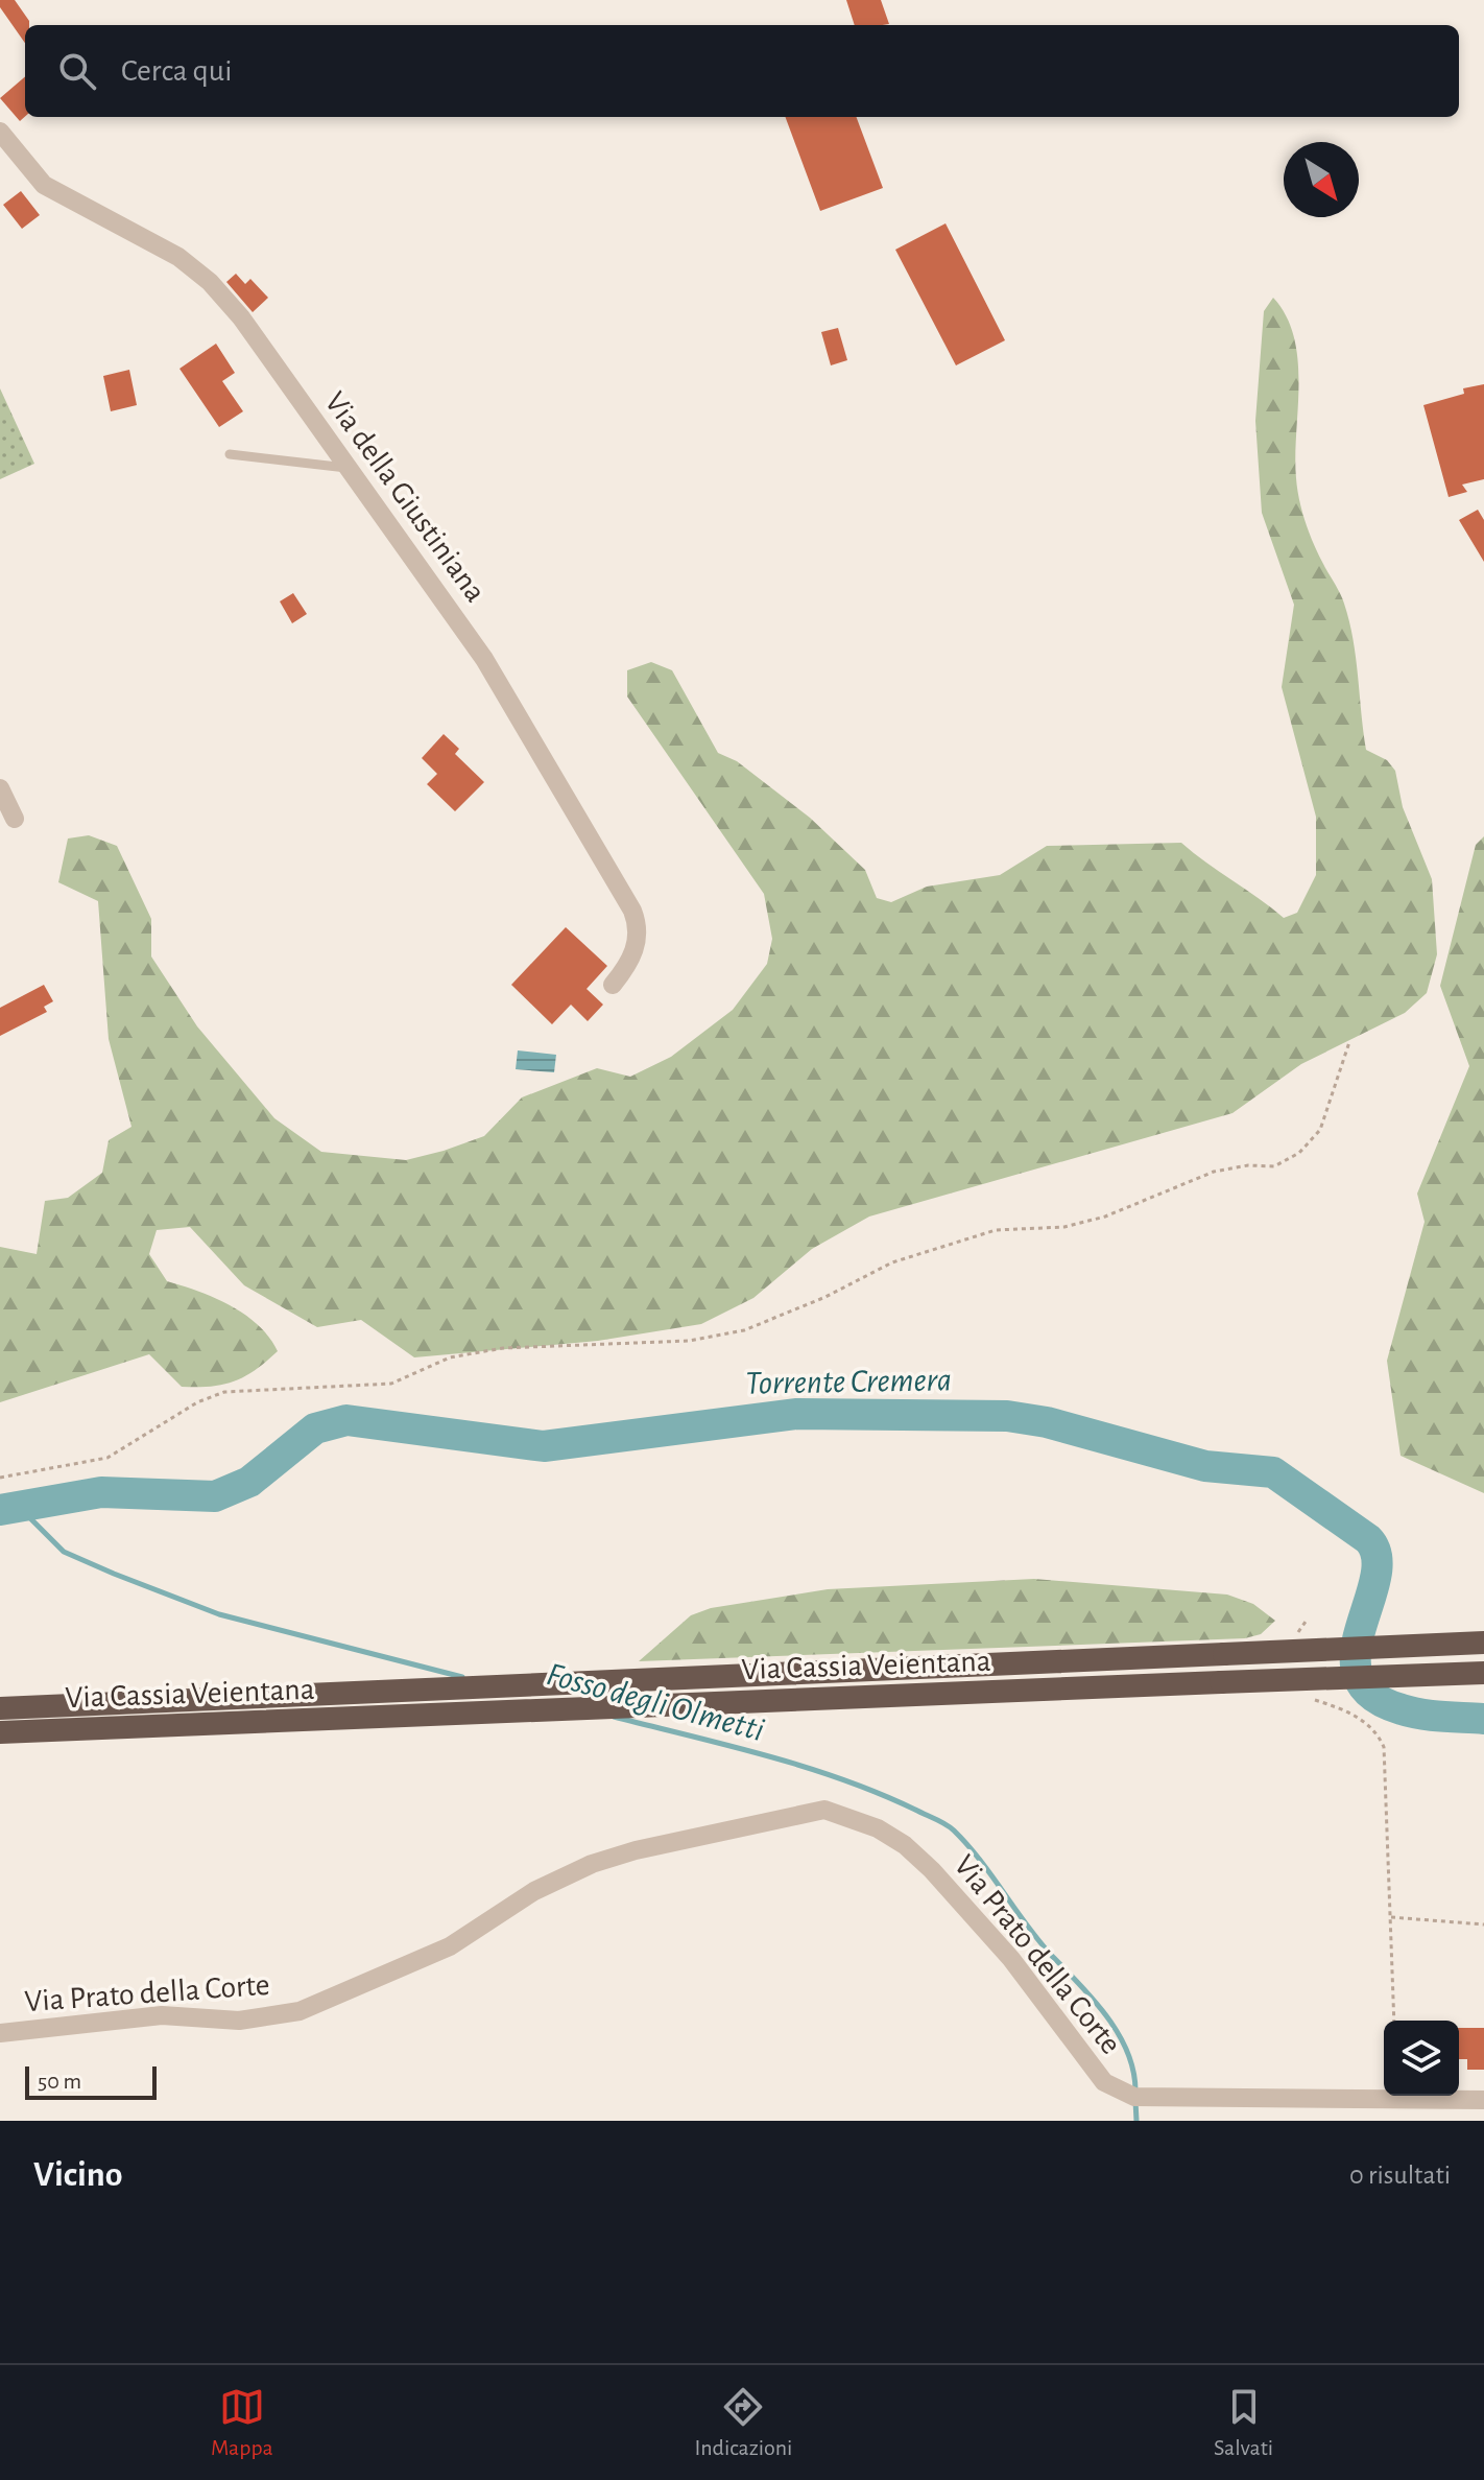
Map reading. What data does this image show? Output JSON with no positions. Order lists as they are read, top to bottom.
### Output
{
  "streets": {
    "highway": ["Via Cassia Veientana"],
    "street": ["Via della Giustiniana", "Via Prato della Corte"]
  },
  "water": ["Torrente Cremera", "Fosso degli Olmetti"],
  "scale_bar": "50 m",
  "north": "bottom right",
  "page": {
    "search": "Cerca qui",
    "scale": "50 m",
    "heading": ["Vicino", "0 risultati"],
    "nav": ["Mappa", "Indicazioni", "Salvati"]
  }
}
